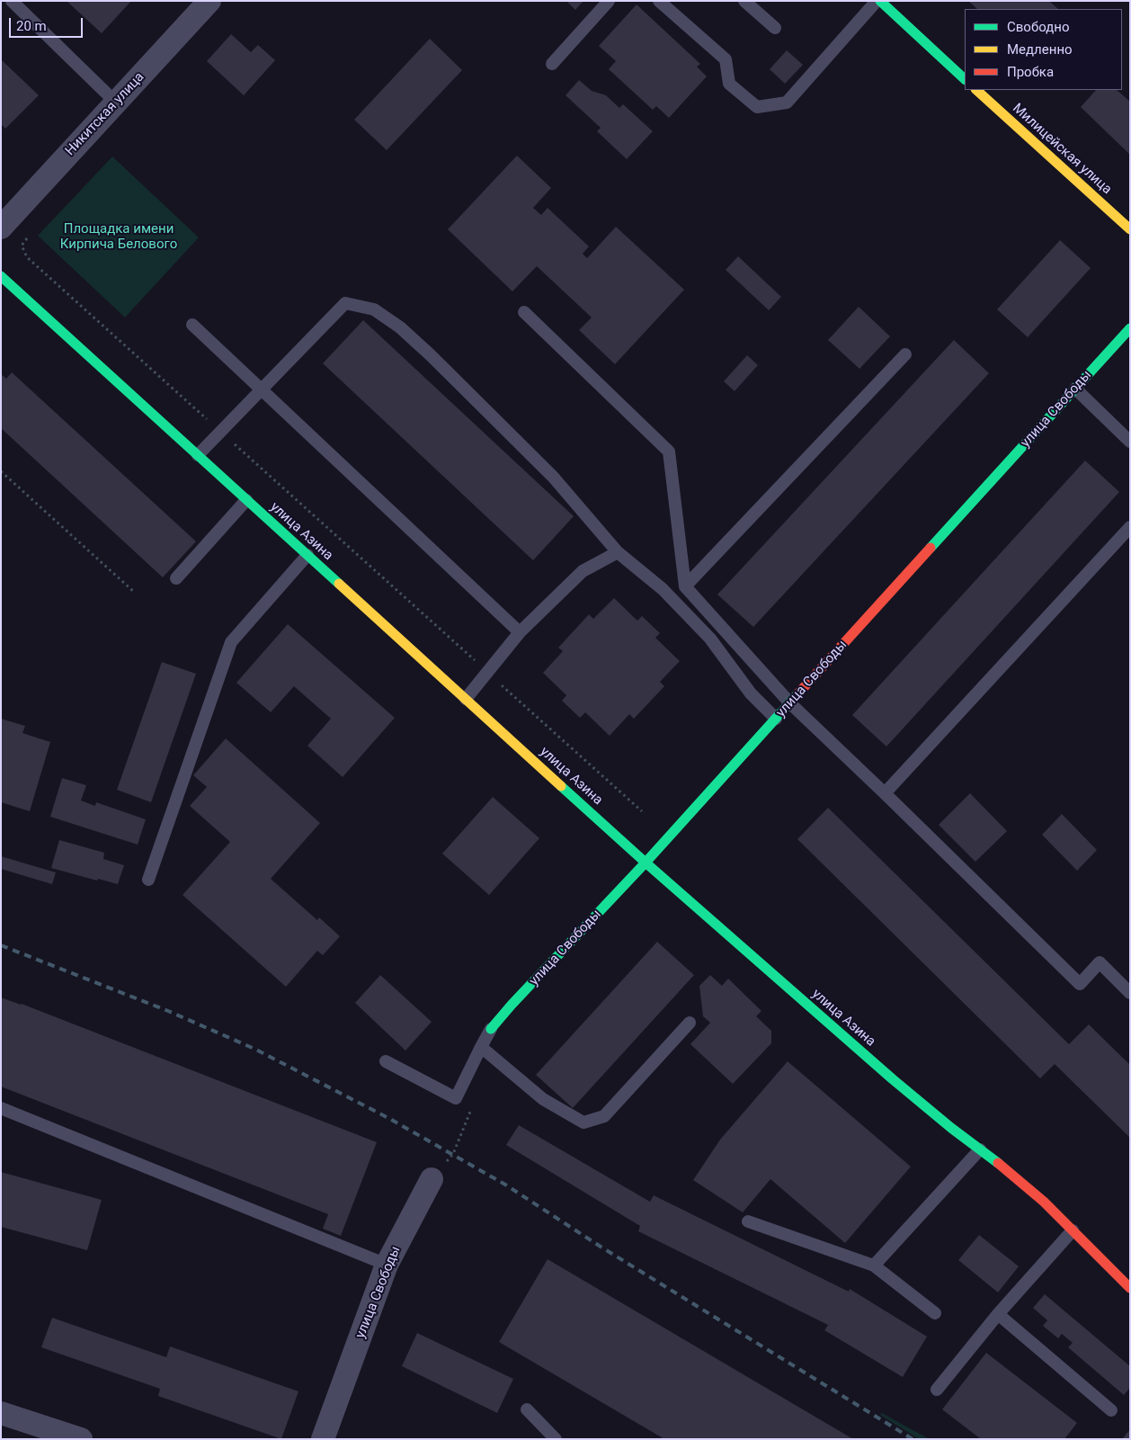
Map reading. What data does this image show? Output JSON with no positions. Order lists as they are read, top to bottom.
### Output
{
  "streets": {
    "street": [
      "Никитская улица",
      "Милицейская улица",
      "улица Свободы",
      "улица Азина"
    ]
  },
  "crossings": [
    ["улица Свободы", "улица Азина"]
  ],
  "parks": ["Площадка имени Кирпича Белового"],
  "legend": ["Свободно", "Медленно", "Пробка"],
  "scale_bar": "20 m"
}
